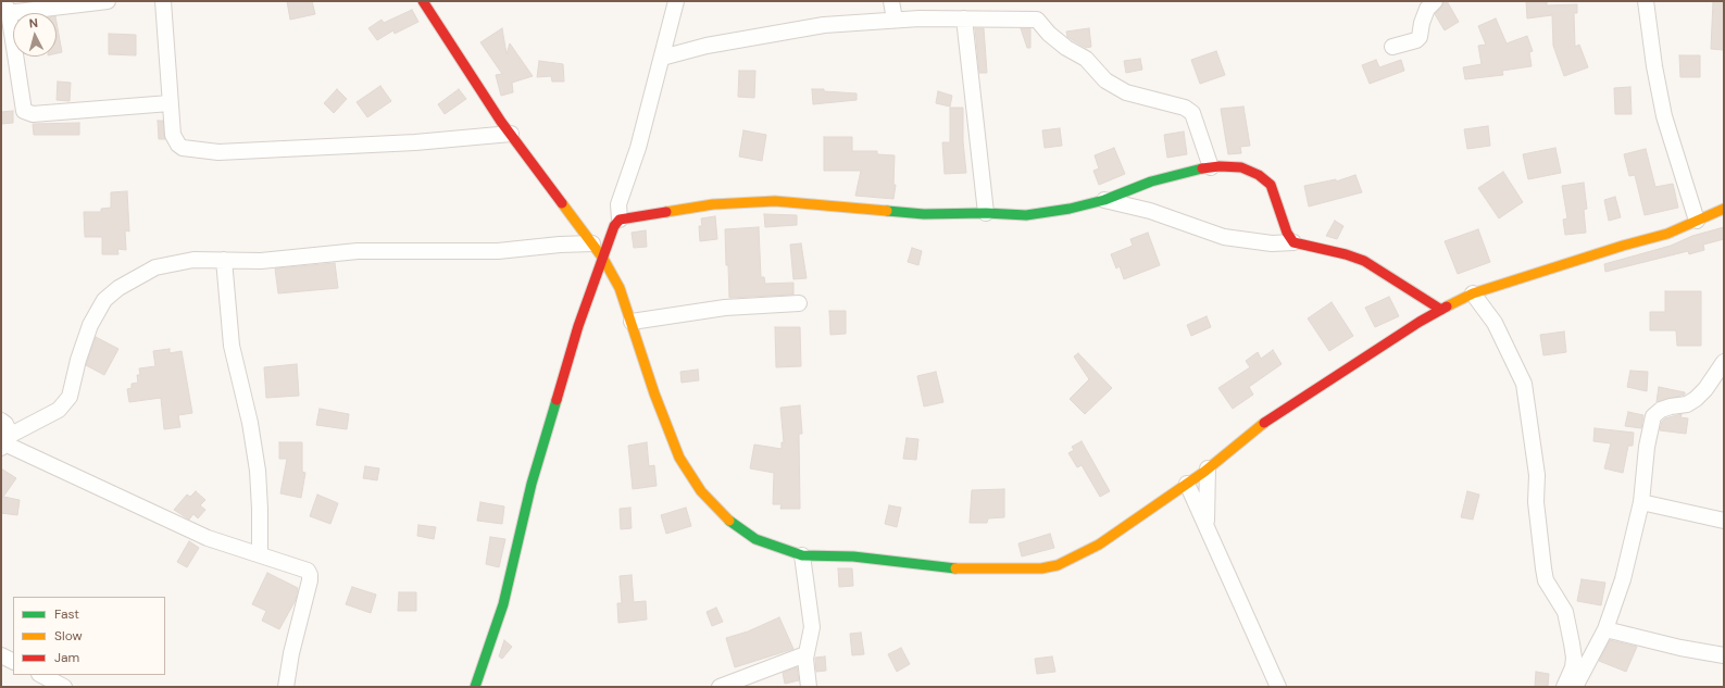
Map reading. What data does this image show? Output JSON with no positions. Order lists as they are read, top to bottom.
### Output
{
  "legend": ["Fast", "Slow", "Jam"],
  "north": "top"
}
